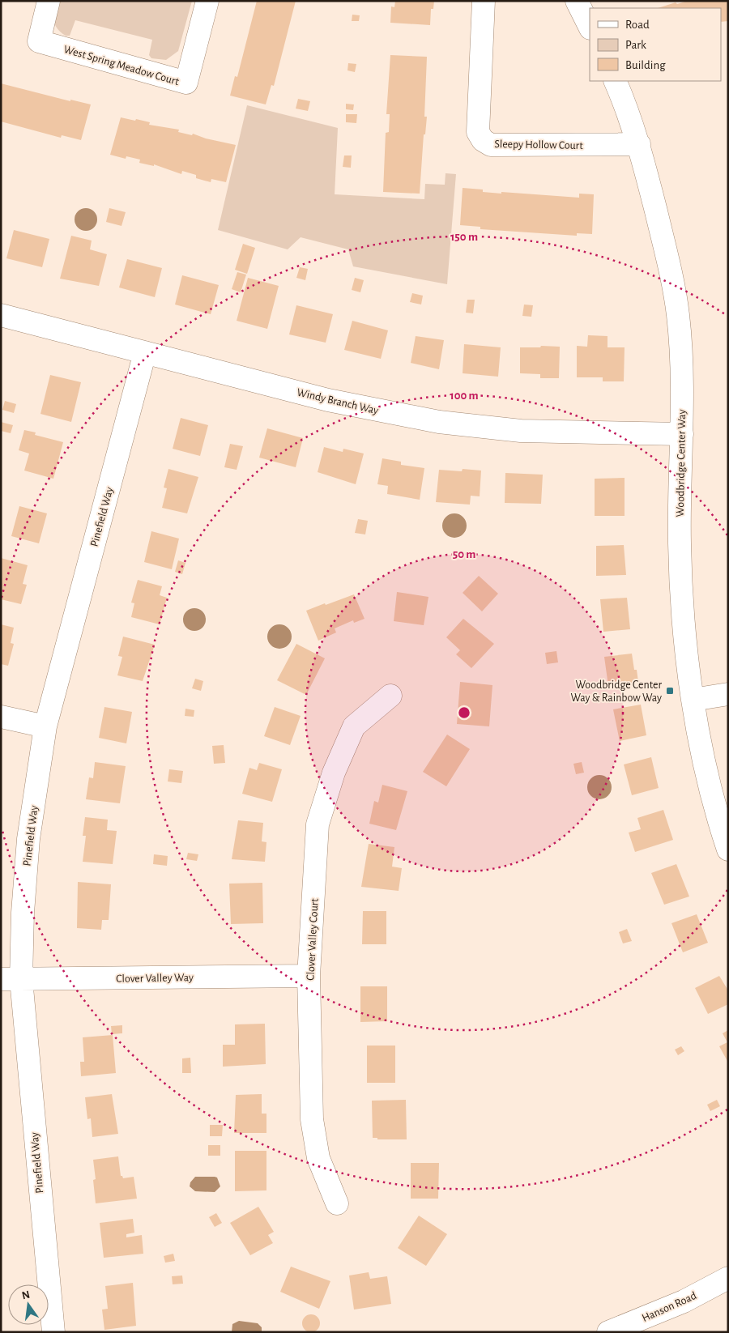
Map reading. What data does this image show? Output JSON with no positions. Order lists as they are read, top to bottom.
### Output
{
  "streets": {
    "street": [
      "West Spring Meadow Court",
      "Sleepy Hollow Court",
      "Windy Branch Way",
      "Woodbridge Center Way",
      "Pinefield Way",
      "Clover Valley Court",
      "Clover Valley Way",
      "Hanson Road"
    ]
  },
  "crossings": [
    ["Sleepy Hollow Court", "Woodbridge Center Way"],
    ["Windy Branch Way", "Woodbridge Center Way"],
    ["Windy Branch Way", "Pinefield Way"],
    ["Pinefield Way", "Clover Valley Way"],
    ["Clover Valley Court", "Clover Valley Way"]
  ],
  "places": {
    "transit": ["Woodbridge Center Way & Rainbow Way"]
  },
  "legend": ["Road", "Park", "Building"],
  "north": "top",
  "rings": ["150 m", "100 m", "50 m"]
}
